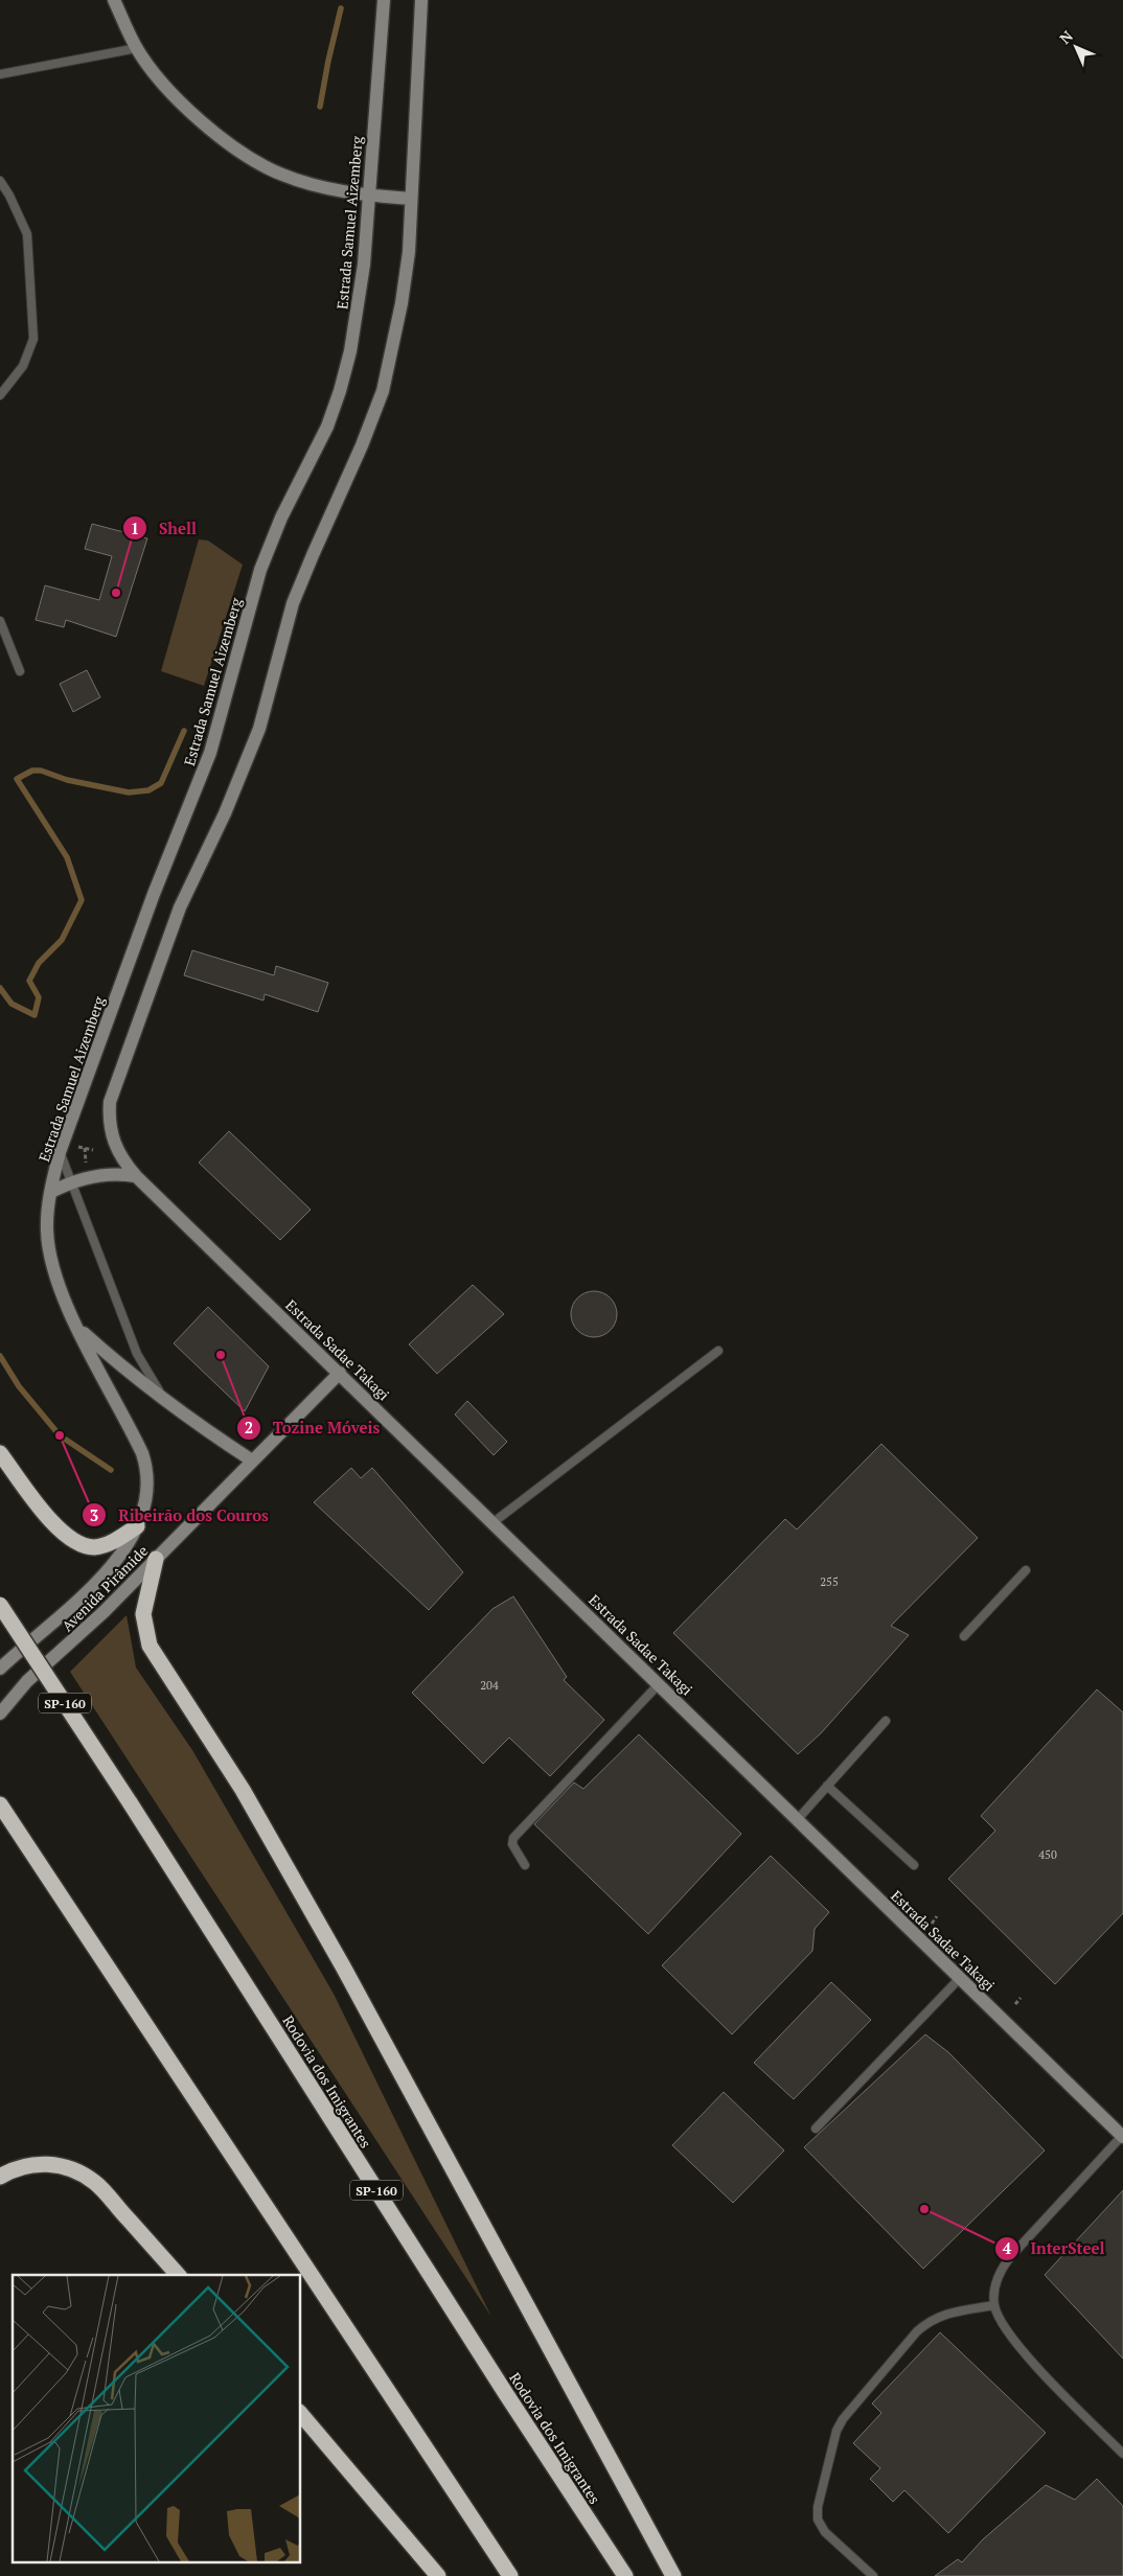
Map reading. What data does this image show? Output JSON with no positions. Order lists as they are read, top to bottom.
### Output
{
  "streets": {
    "highway": ["SP-160", "Rodovia dos Imigrantes"],
    "main road": ["Estrada Samuel Aizemberg", "Estrada Sadae Takagi", "Avenida Pirâmide"]
  },
  "crossings": [
    ["Estrada Samuel Aizemberg", "Avenida Pirâmide"],
    ["Estrada Sadae Takagi", "Avenida Pirâmide"]
  ],
  "places": [
    "Shell",
    "Tozine Móveis",
    "Ribeirão dos Couros",
    "InterSteel"
  ],
  "house_numbers": ["255", "204", "450"],
  "north": "top left"
}
